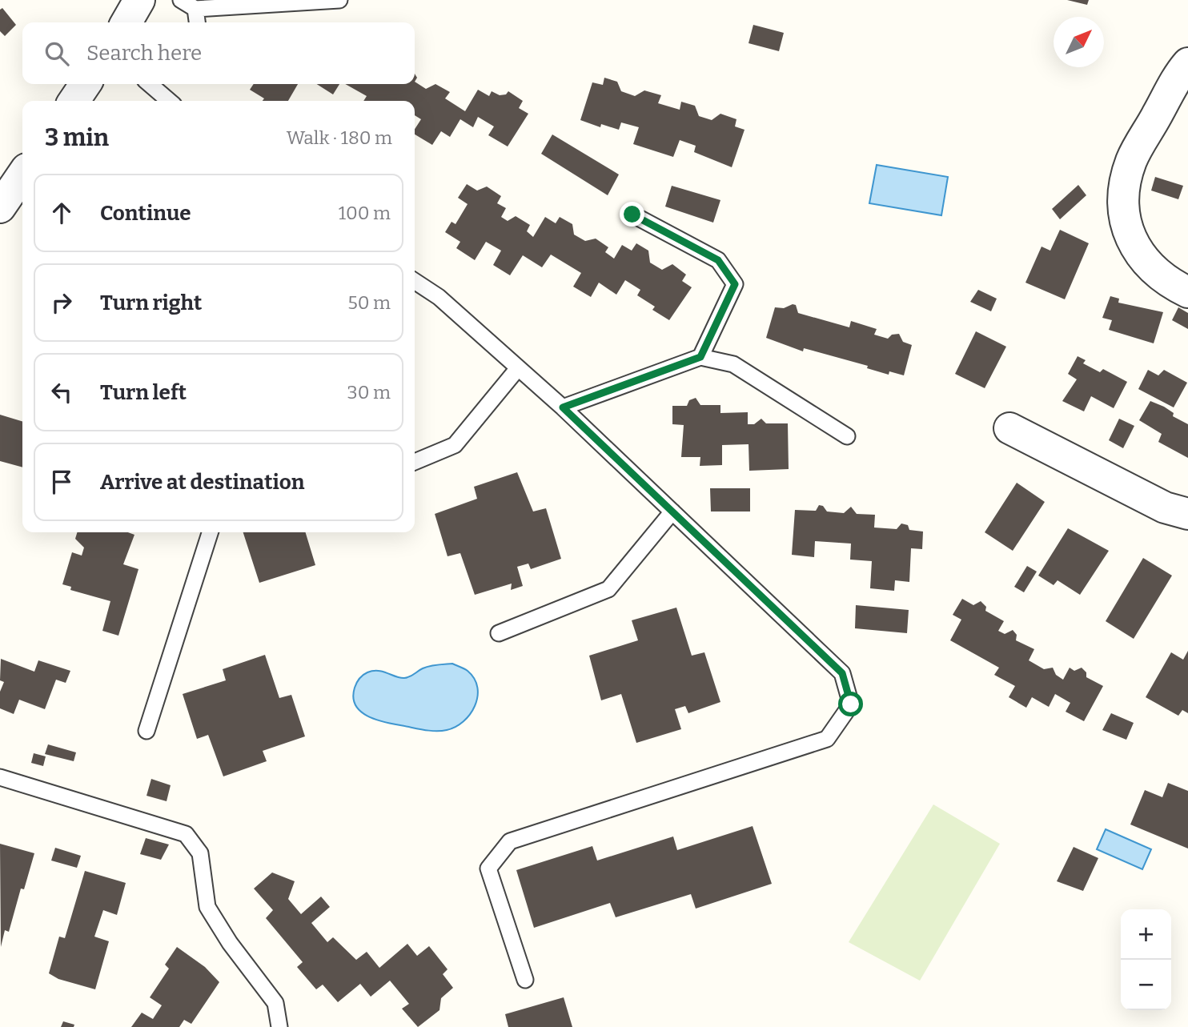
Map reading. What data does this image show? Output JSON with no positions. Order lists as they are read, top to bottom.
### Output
{
  "north": "top right",
  "page": {
    "search": "Search here",
    "heading": ["3 min", "Walk · 180 m"],
    "list": [
      ["Continue", "100 m"],
      ["Turn right", "50 m"],
      ["Turn left", "30 m"],
      "Arrive at destination"
    ],
    "map_buttons": ["+", "−"]
  }
}
